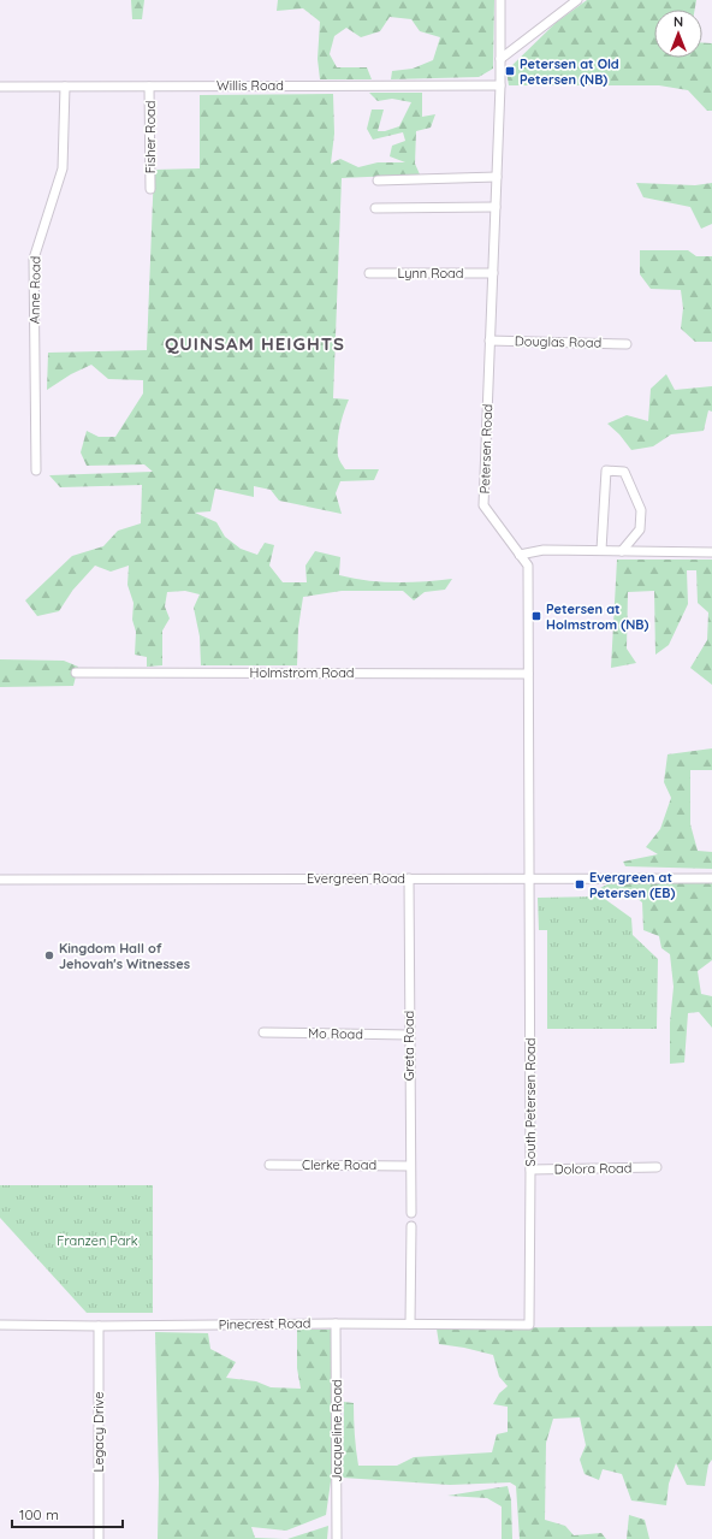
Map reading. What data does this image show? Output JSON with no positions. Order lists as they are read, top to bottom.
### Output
{
  "streets": {
    "street": [
      "Willis Road",
      "Fisher Road",
      "Lynn Road",
      "Anne Road",
      "Douglas Road",
      "Petersen Road",
      "Holmstrom Road",
      "Evergreen Road",
      "Mo Road",
      "Greta Road",
      "South Petersen Road",
      "Clerke Road",
      "Dolora Road",
      "Pinecrest Road",
      "Jacqueline Road",
      "Legacy Drive"
    ]
  },
  "crossings": [
    ["Willis Road", "Fisher Road"],
    ["Willis Road", "Anne Road"],
    ["Willis Road", "Petersen Road"],
    ["Lynn Road", "Petersen Road"],
    ["Douglas Road", "Petersen Road"],
    ["Petersen Road", "Holmstrom Road"],
    ["Petersen Road", "Evergreen Road"],
    ["Petersen Road", "South Petersen Road"],
    ["Evergreen Road", "Greta Road"],
    ["Evergreen Road", "South Petersen Road"],
    ["Mo Road", "Greta Road"],
    ["Greta Road", "Clerke Road"],
    ["South Petersen Road", "Dolora Road"],
    ["South Petersen Road", "Pinecrest Road"],
    ["Pinecrest Road", "Jacqueline Road"],
    ["Pinecrest Road", "Legacy Drive"]
  ],
  "districts": ["QUINSAM HEIGHTS"],
  "parks": ["Franzen Park"],
  "places": {
    "transit": ["Petersen at Old Petersen (NB)", "Petersen at Holmstrom (NB)", "Evergreen at Petersen (EB)"],
    "other": ["Kingdom Hall of Jehovah's Witnesses"]
  },
  "scale_bar": "100 m",
  "north": "top"
}
